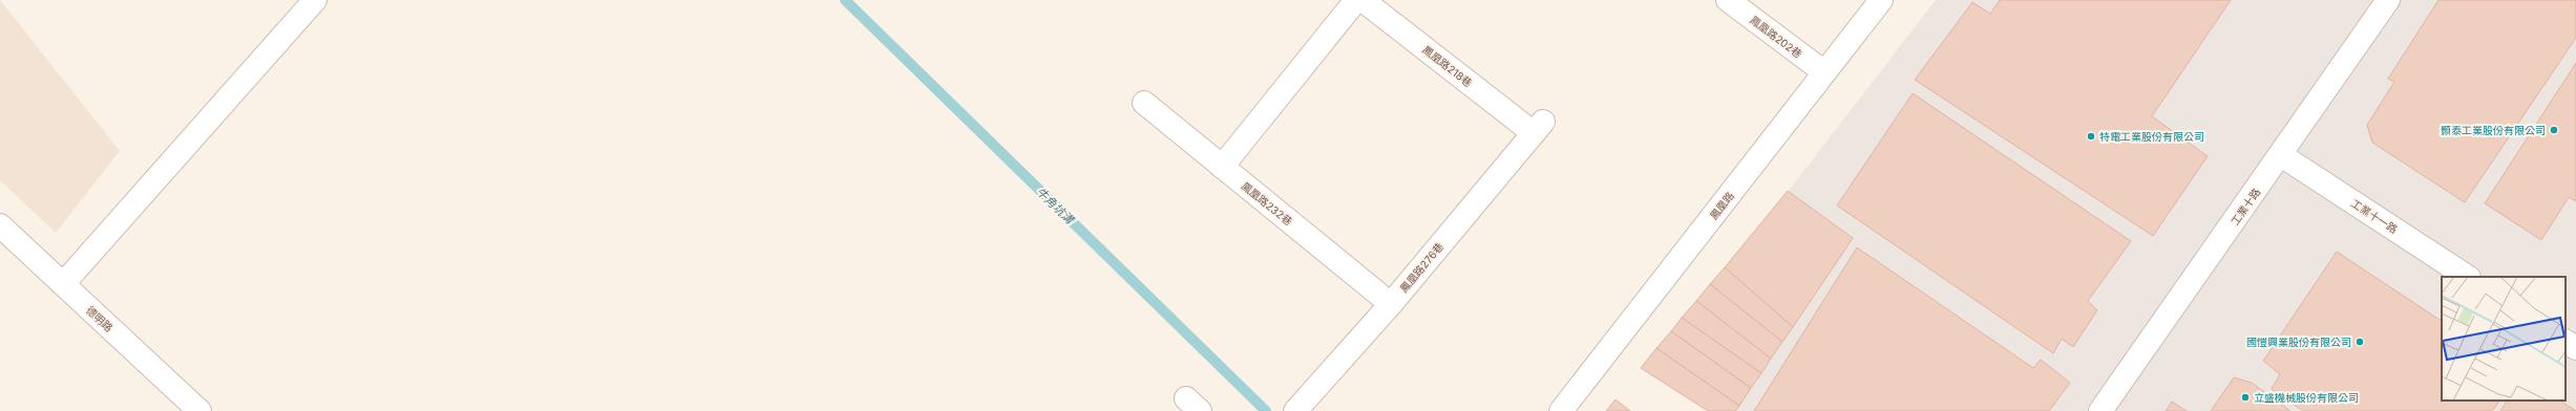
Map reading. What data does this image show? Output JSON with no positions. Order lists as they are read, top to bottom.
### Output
{
  "streets": {
    "street": [
      "鳳凰路202巷",
      "鳳凰路218巷",
      "鳳凰路232巷",
      "鳳凰路",
      "工業十路",
      "工業十一路",
      "鳳凰路276巷",
      "德明路"
    ]
  },
  "crossings": [
    ["鳳凰路202巷", "鳳凰路"],
    ["鳳凰路218巷", "鳳凰路276巷"],
    ["鳳凰路232巷", "鳳凰路276巷"],
    ["工業十路", "工業十一路"]
  ],
  "water": ["牛角坑溝"],
  "places": [
    "顥泰工業股份有限公司",
    "特電工業股份有限公司",
    "國愷興業股份有限公司",
    "立盛機械股份有限公司"
  ]
}
